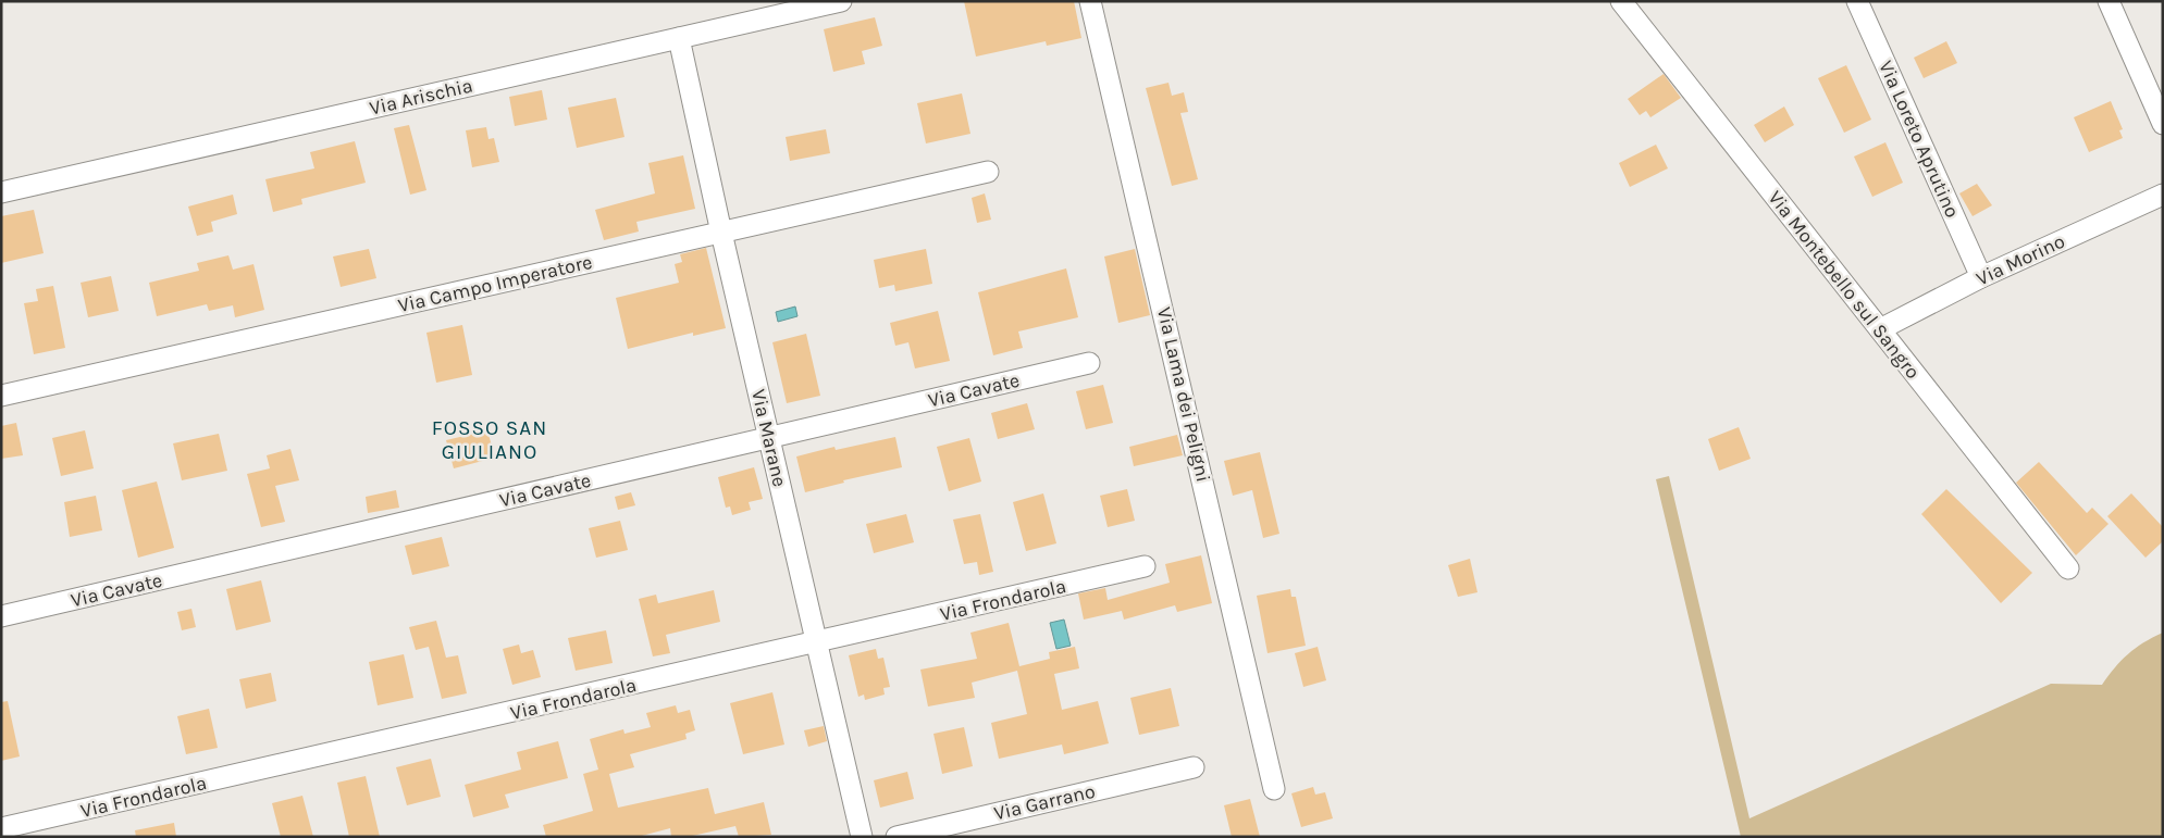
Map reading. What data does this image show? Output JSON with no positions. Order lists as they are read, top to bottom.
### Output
{
  "streets": {
    "street": [
      "Via Arischia",
      "Via Loreto Aprutino",
      "Via Morino",
      "Via Campo Imperatore",
      "Via Montebello sul Sangro",
      "Via Cavate",
      "Via Lama dei Peligni",
      "Via Marane",
      "Via Frondarola",
      "Via Garrano"
    ]
  },
  "crossings": [
    ["Via Arischia", "Via Marane"],
    ["Via Loreto Aprutino", "Via Morino"],
    ["Via Morino", "Via Montebello sul Sangro"],
    ["Via Campo Imperatore", "Via Marane"],
    ["Via Cavate", "Via Marane"],
    ["Via Marane", "Via Frondarola"]
  ],
  "districts": ["FOSSO SAN GIULIANO"]
}
